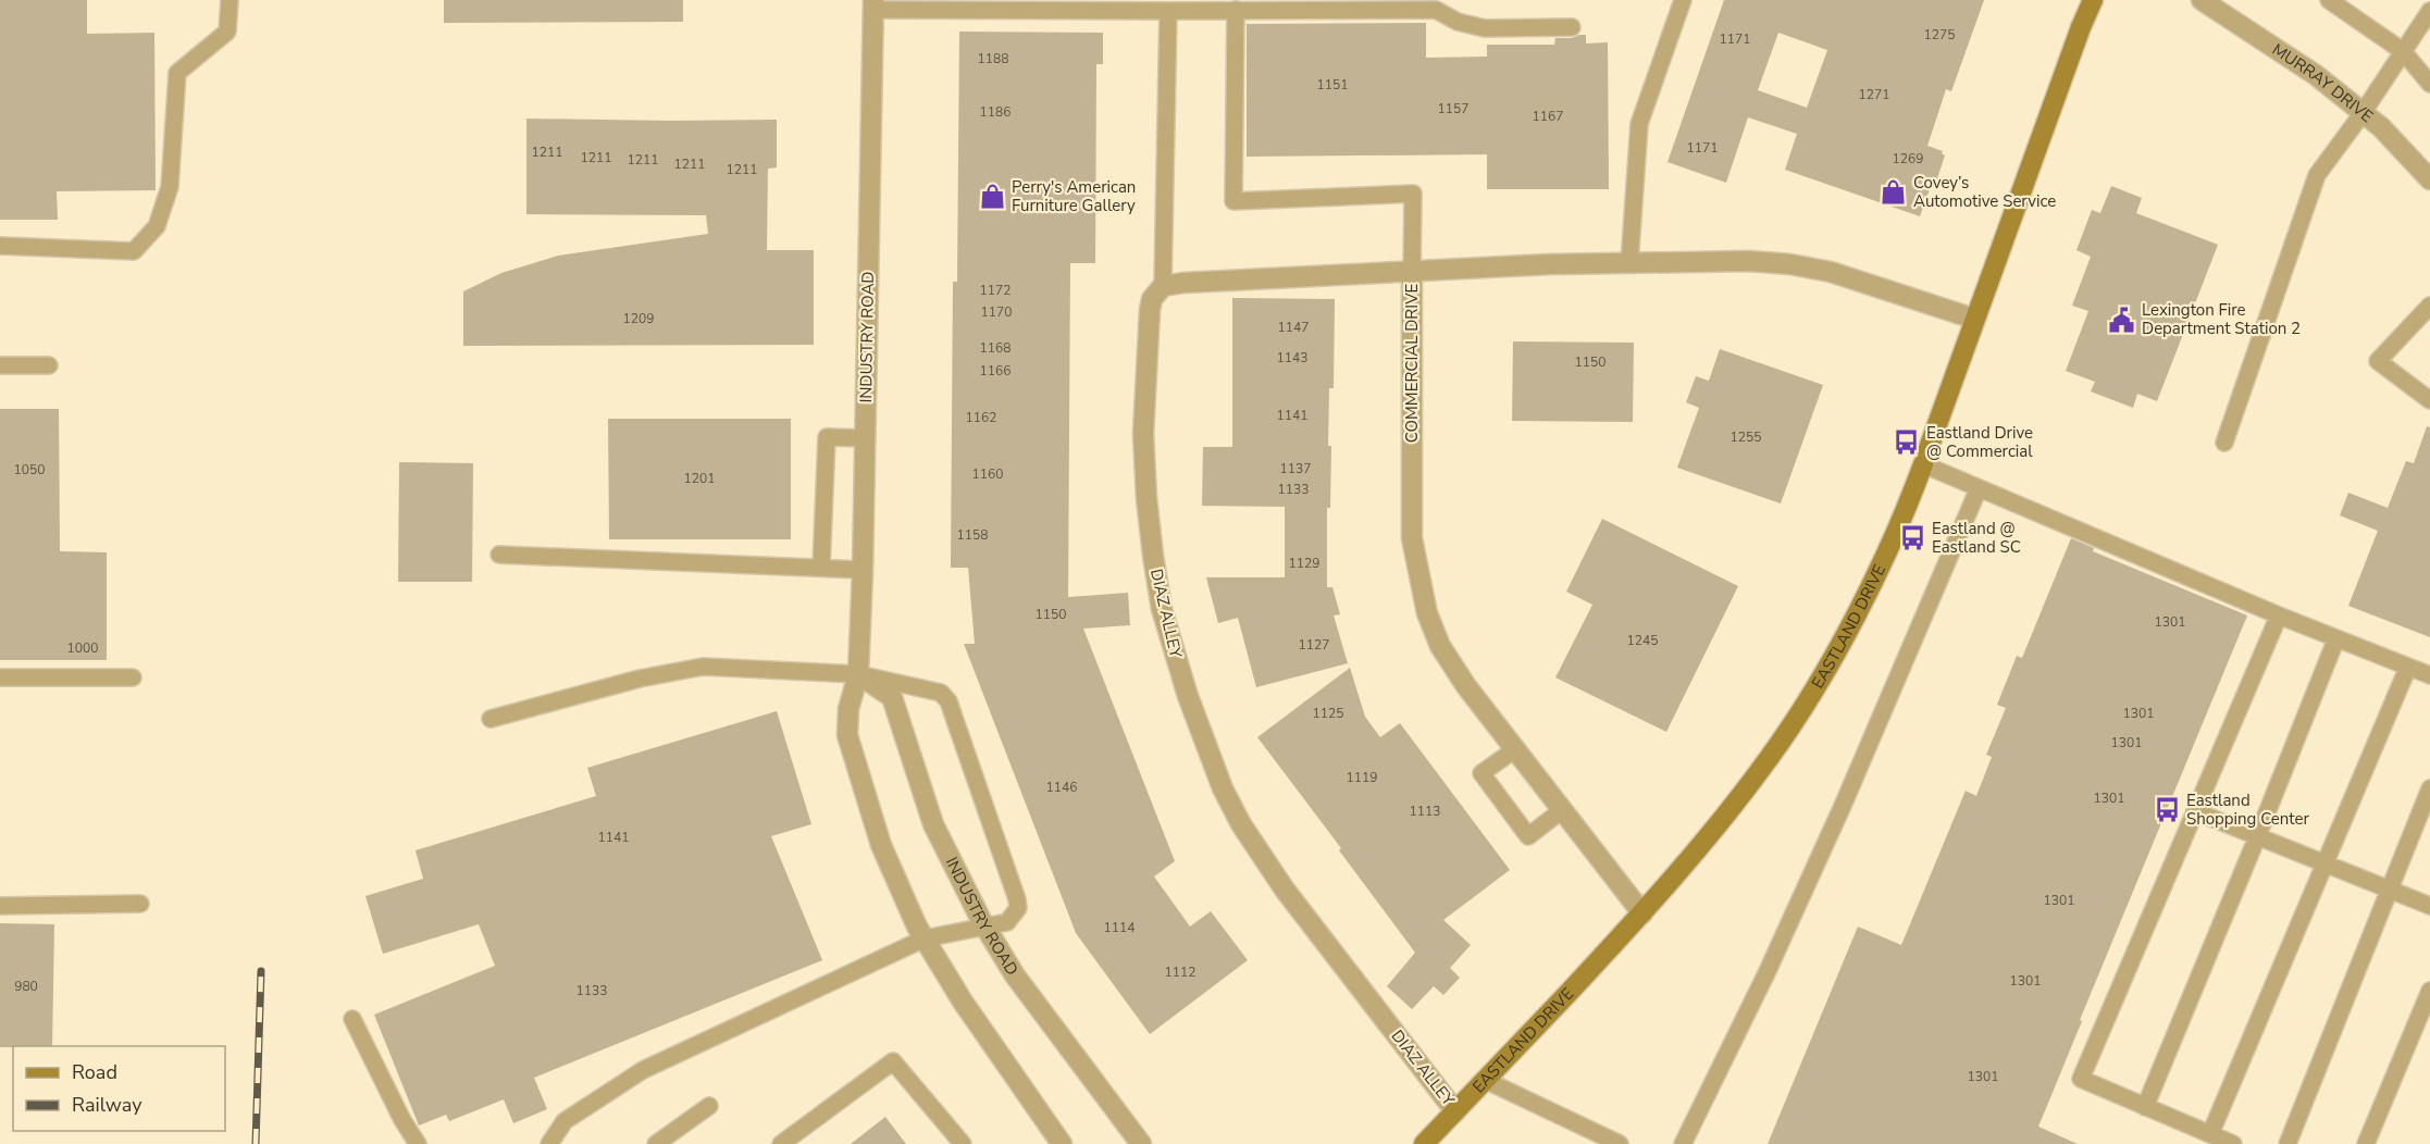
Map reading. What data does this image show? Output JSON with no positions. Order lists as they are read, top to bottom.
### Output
{
  "streets": {
    "street": [
      "MURRAY DRIVE",
      "INDUSTRY ROAD",
      "COMMERCIAL DRIVE",
      "DIAZ ALLEY",
      "EASTLAND DRIVE"
    ]
  },
  "crossings": [
    ["COMMERCIAL DRIVE", "EASTLAND DRIVE"],
    ["DIAZ ALLEY", "EASTLAND DRIVE"]
  ],
  "places": {
    "shop": ["Covey’s Automotive Service", "Perry's American Furniture Gallery"],
    "public building": ["Lexington Fire Department Station 2"],
    "bus stop": ["Eastland Drive @ Commercial", "Eastland @ Eastland SC", "Eastland Shopping Center"]
  },
  "house_numbers": [
    "1275",
    "1171",
    "1188",
    "1151",
    "1271",
    "1157",
    "1186",
    "1167",
    "1171",
    "1211",
    "1211",
    "1269",
    "1211",
    "1211",
    "1211",
    "1172",
    "1170",
    "1209",
    "1147",
    "1168",
    "1143",
    "1150",
    "1166",
    "1141",
    "1162",
    "1255",
    "1137",
    "1050",
    "1160",
    "1201",
    "1133",
    "1158",
    "1129",
    "1150",
    "1301",
    "1245",
    "1127",
    "1000",
    "1125",
    "1301",
    "1301",
    "1119",
    "1146",
    "1301",
    "1113",
    "1141",
    "1301",
    "1114",
    "1112",
    "1301",
    "980",
    "1133",
    "1301"
  ],
  "legend": ["Road", "Railway"]
}
